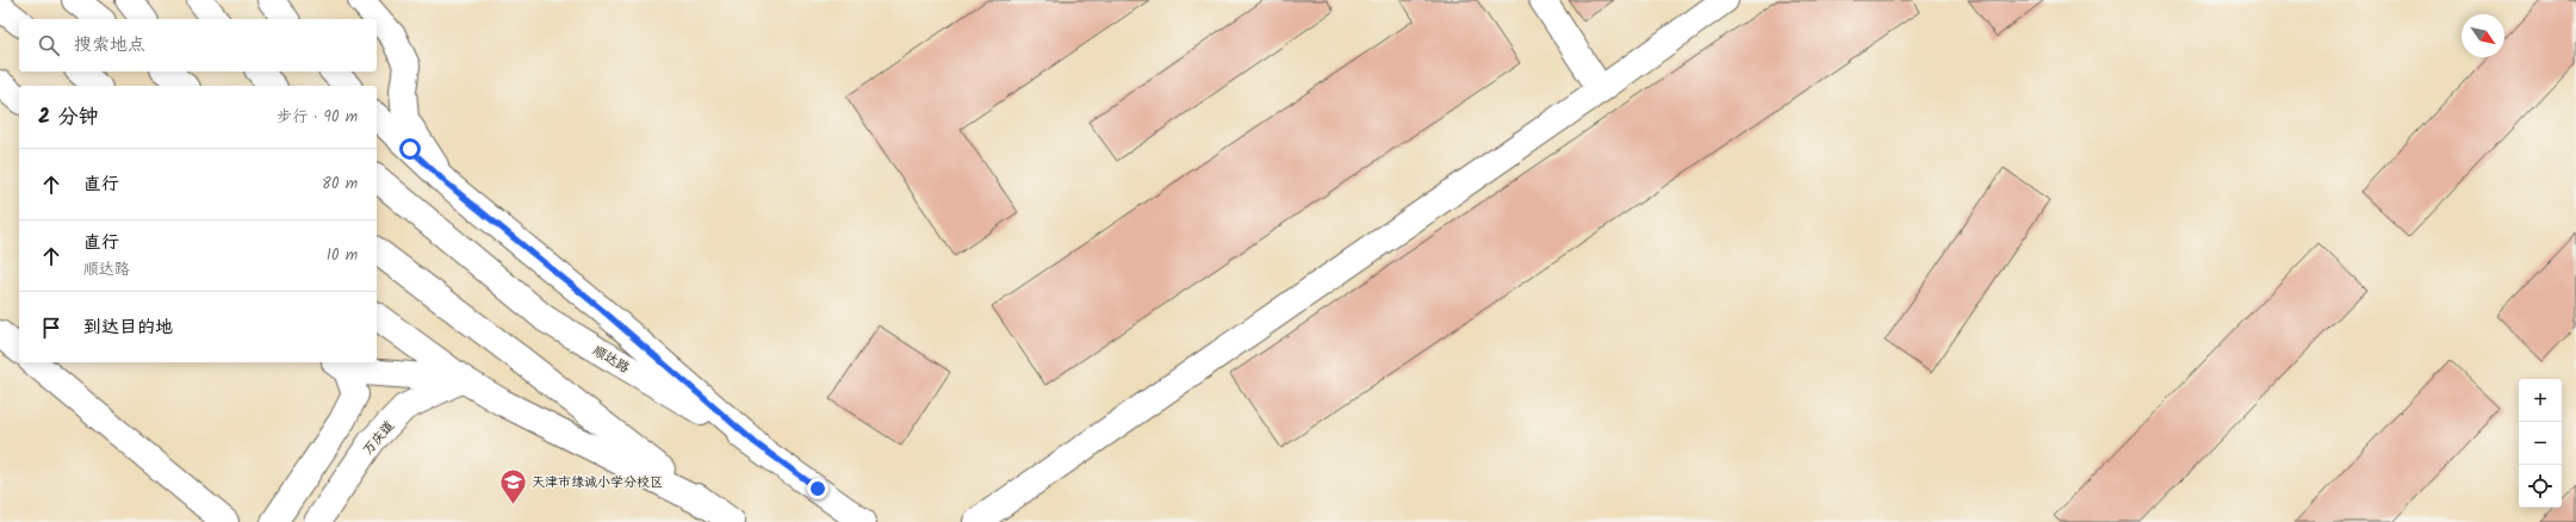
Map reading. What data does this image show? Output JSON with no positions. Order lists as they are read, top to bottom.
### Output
{
  "streets": {
    "main road": ["顺达路", "万庆道"]
  },
  "places": {
    "school or university": ["天津市缘诚小学分校区"]
  },
  "north": "bottom right",
  "page": {
    "search": "搜索地点",
    "heading": ["2 分钟", "步行 · 90 m"],
    "list": [
      ["直行", "80 m"],
      ["直行", "顺达路", "10 m"],
      "到达目的地"
    ],
    "map_buttons": ["+", "−"]
  }
}
